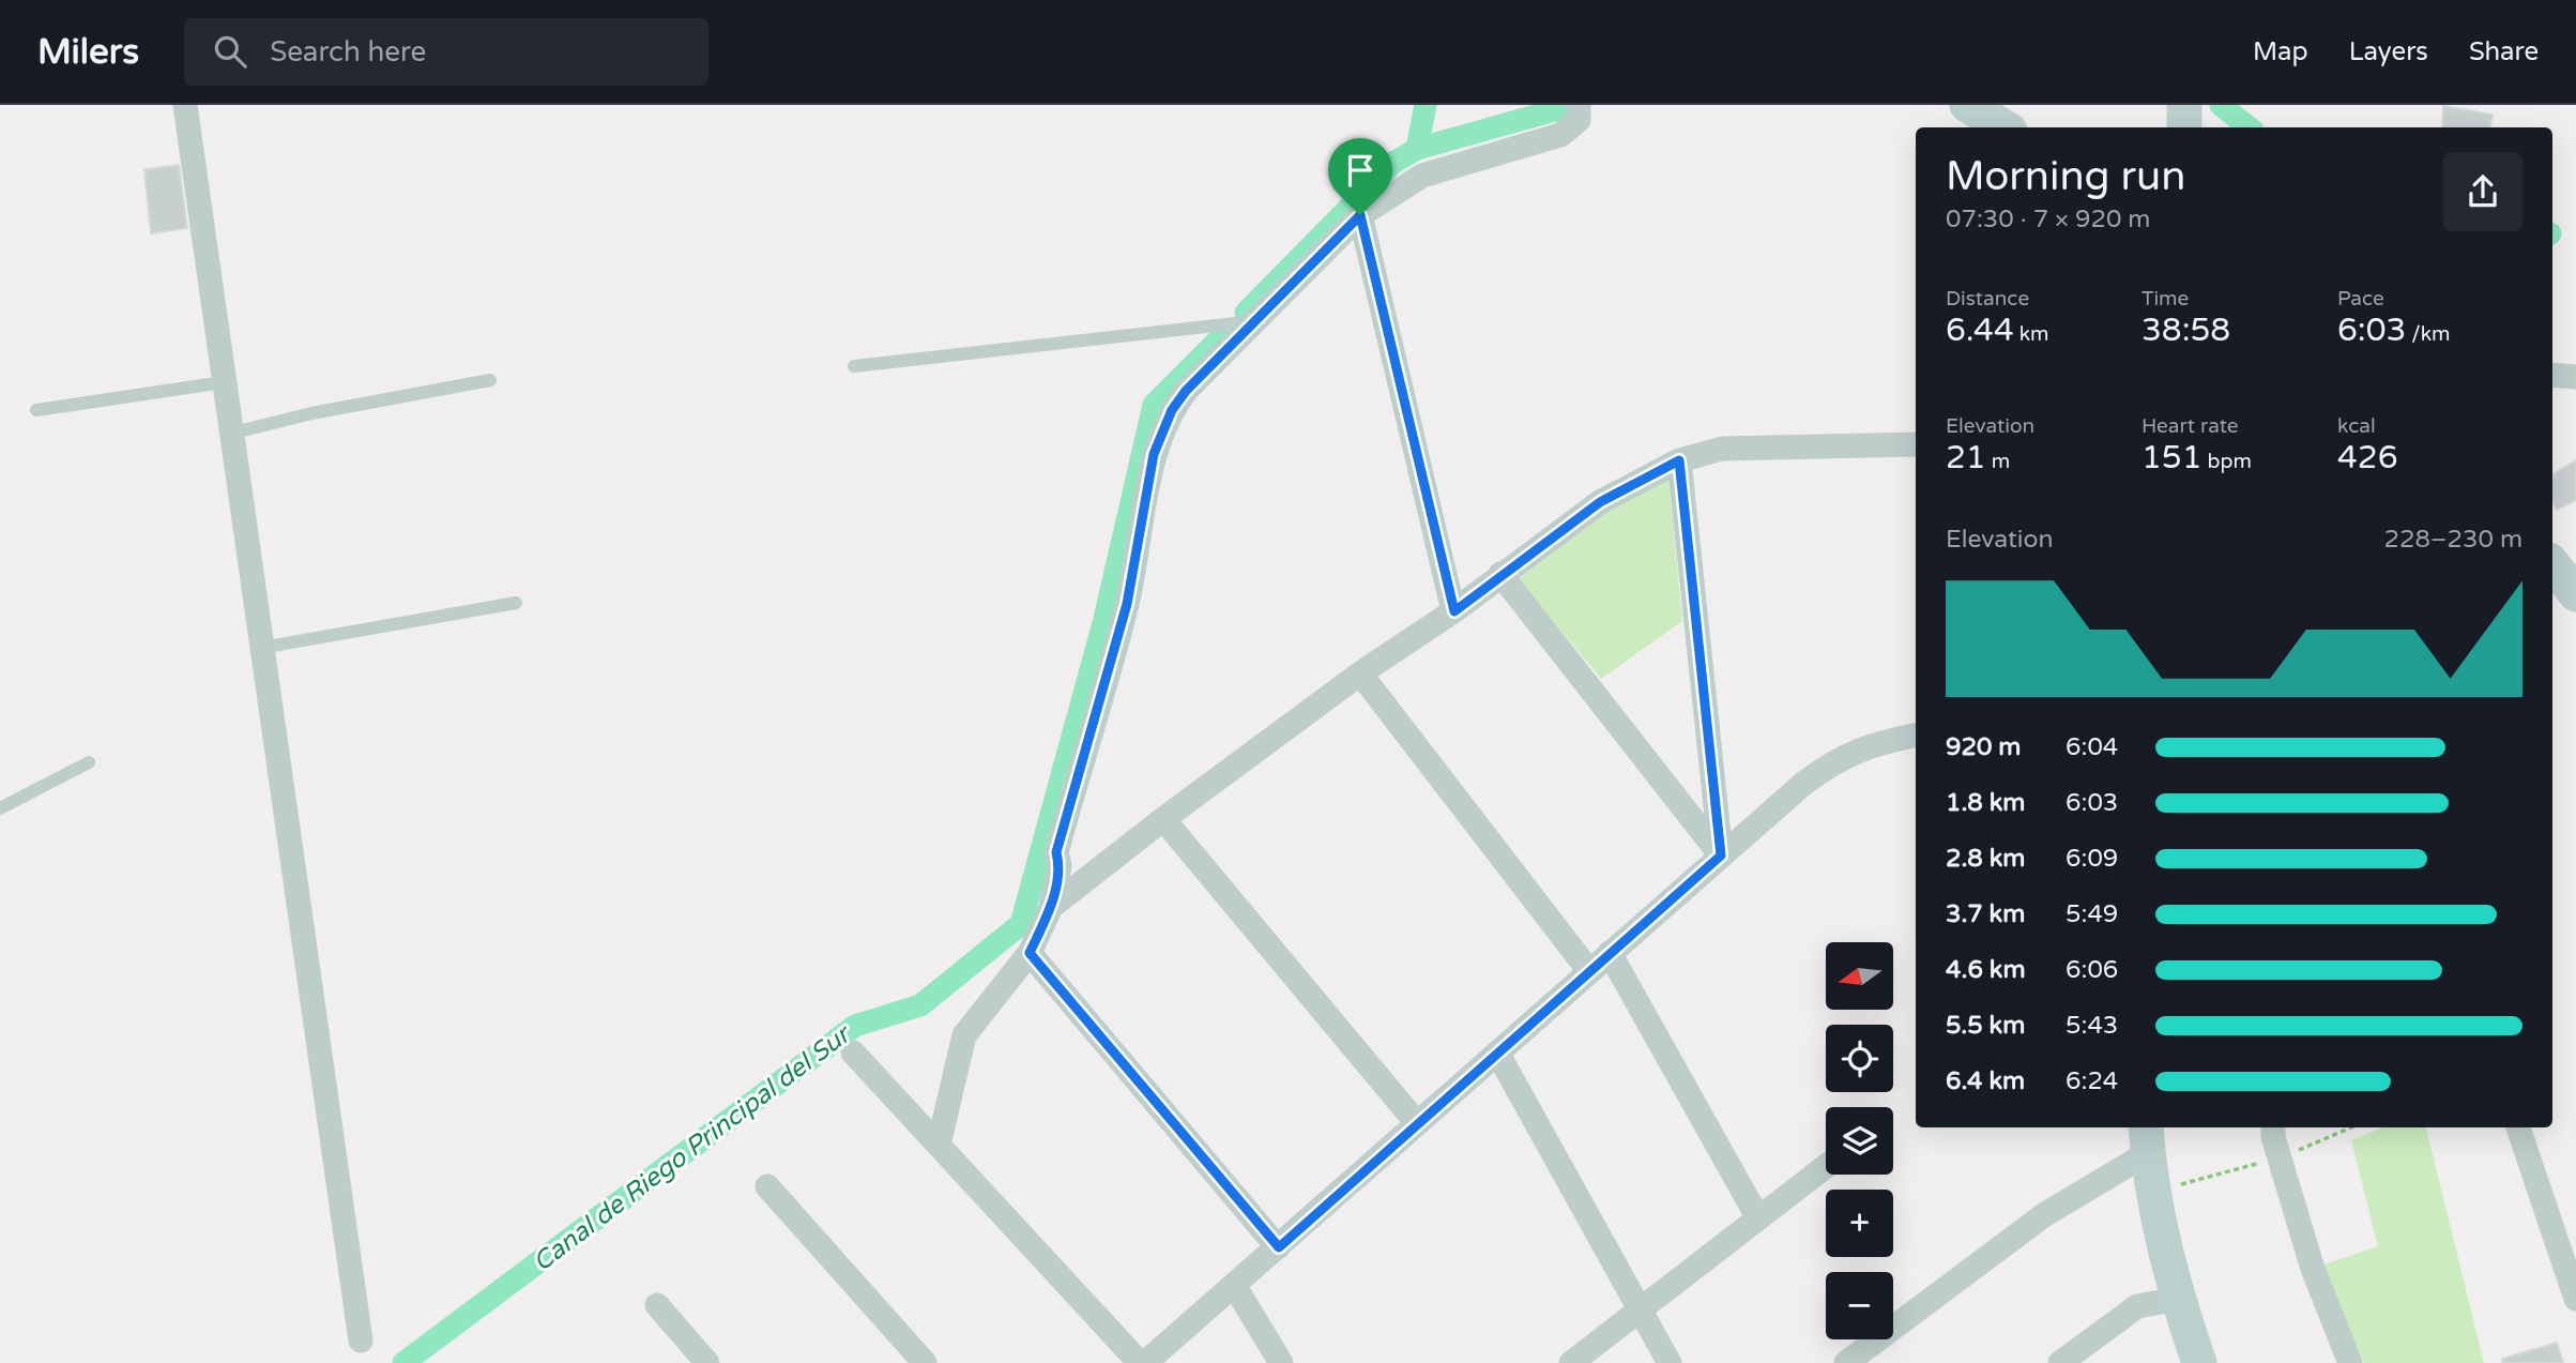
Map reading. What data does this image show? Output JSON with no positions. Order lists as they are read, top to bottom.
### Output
{
  "water": ["Canal de Riego Principal del Sur"],
  "north": "left",
  "page": {
    "header": "Milers",
    "search": "Search here",
    "nav": ["Map", "Layers", "Share"],
    "heading": ["Morning run", "07:30 · 7 × 920 m"],
    "stats": [
      ["Distance", "6.44 km"],
      ["Time", "38:58"],
      ["Pace", "6:03 /km"],
      ["Elevation", "21 m"],
      ["Heart rate", "151 bpm"],
      ["kcal", "426"]
    ],
    "chart": ["Elevation", "228–230 m"],
    "list": [
      {
        "name": "920 m",
        "note": "6:04"
      },
      {
        "name": "1.8 km",
        "note": "6:03"
      },
      {
        "name": "2.8 km",
        "note": "6:09"
      },
      {
        "name": "3.7 km",
        "note": "5:49"
      },
      {
        "name": "4.6 km",
        "note": "6:06"
      },
      {
        "name": "5.5 km",
        "note": "5:43"
      },
      {
        "name": "6.4 km",
        "note": "6:24"
      }
    ],
    "map_buttons": ["+", "−"]
  }
}
